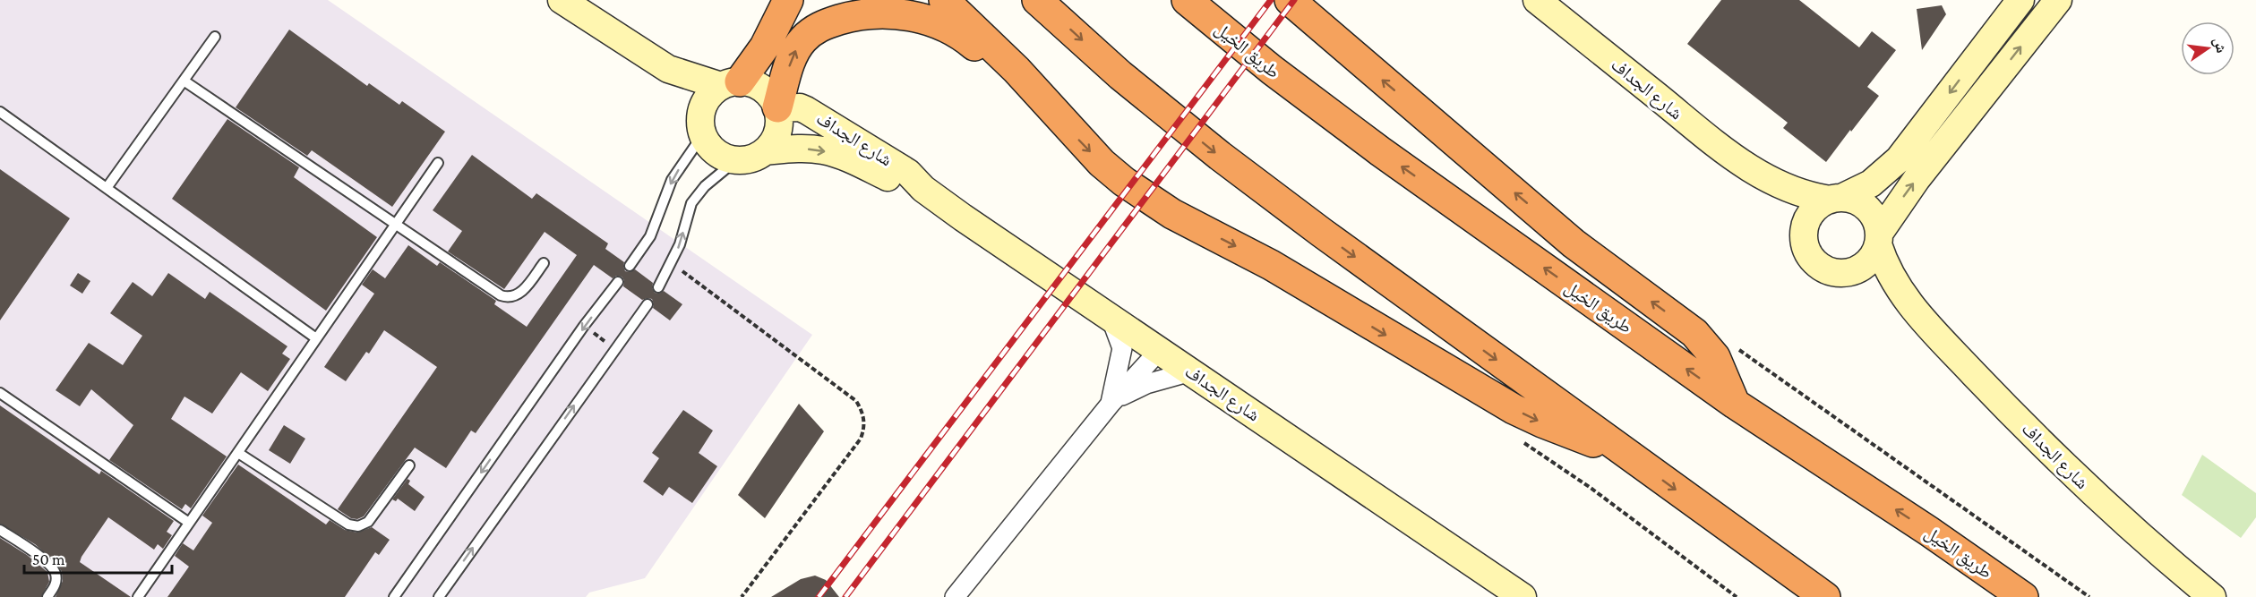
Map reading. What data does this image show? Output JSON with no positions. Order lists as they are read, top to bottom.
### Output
{
  "streets": {
    "highway": ["طريق الخيل"],
    "street": ["شارع الجداف"]
  },
  "scale_bar": "50 m",
  "north": "right"
}
